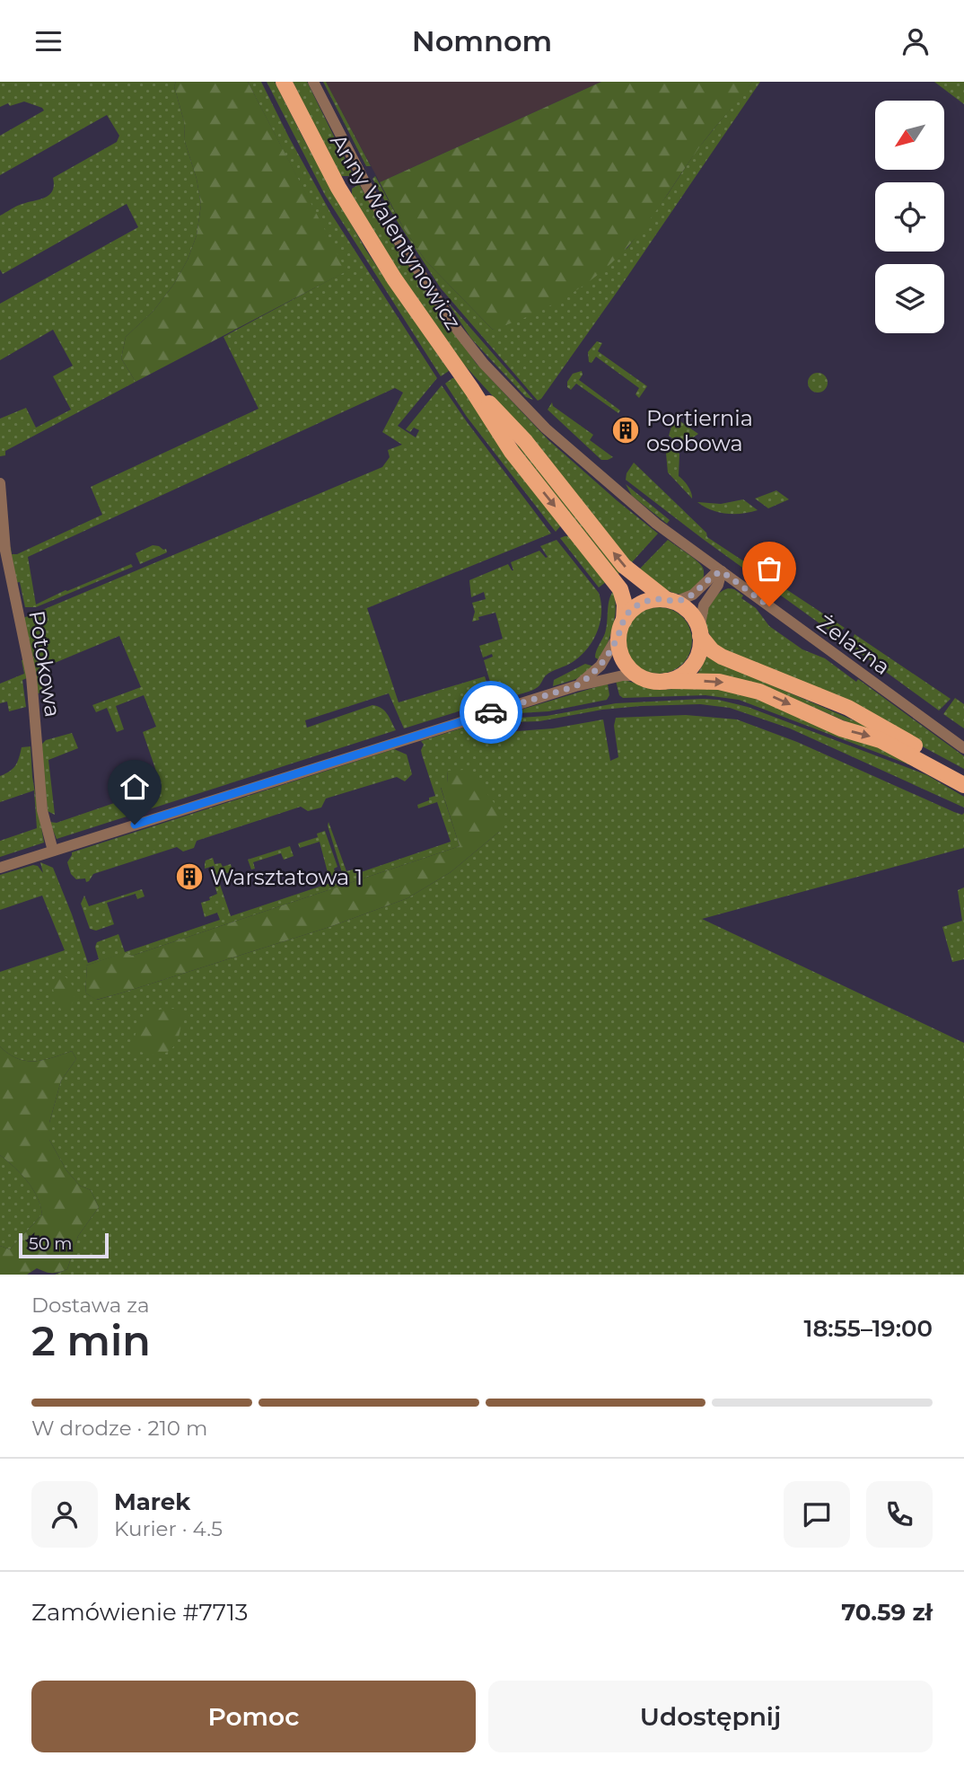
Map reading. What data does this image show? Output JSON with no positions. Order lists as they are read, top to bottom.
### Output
{
  "streets": {
    "main road": ["Anny Walentynowicz"],
    "street": ["Żelazna", "Potokowa"]
  },
  "places": {
    "building": ["Portiernia osobowa", "Warsztatowa 1"]
  },
  "scale_bar": "50 m",
  "north": "bottom left",
  "page": {
    "header": "Nomnom",
    "scale": "50 m",
    "heading": ["2 min", "Dostawa za", "18:55–19:00"],
    "panel": [
      "Marek",
      "Kurier · 4.5",
      "Zamówienie #7713",
      "70.59 zł"
    ],
    "bar": "W drodze · 210 m",
    "buttons": ["Pomoc", "Udostępnij"]
  }
}
